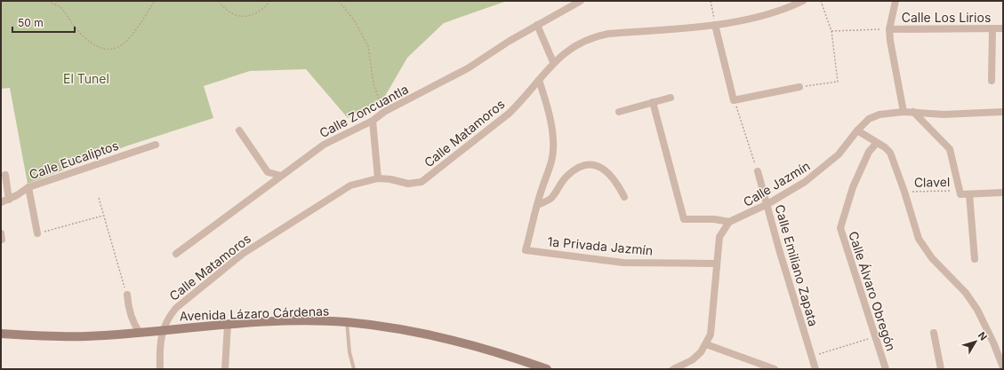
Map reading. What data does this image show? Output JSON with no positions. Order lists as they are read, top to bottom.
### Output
{
  "streets": {
    "main road": ["Avenida Lázaro Cárdenas"],
    "street": [
      "Calle Los Lirios",
      "Calle Zoncuantla",
      "Calle Matamoros",
      "Calle Eucaliptos",
      "Calle Jazmín",
      "1a Privada Jazmín",
      "Calle Emiliano Zapata",
      "Calle Álvaro Obregón"
    ],
    "path": ["Clavel"]
  },
  "crossings": [
    ["Calle Matamoros", "Avenida Lázaro Cárdenas"],
    ["Calle Jazmín", "Calle Emiliano Zapata"]
  ],
  "parks": ["El Tunel"],
  "scale_bar": "50 m",
  "north": "top right"
}
